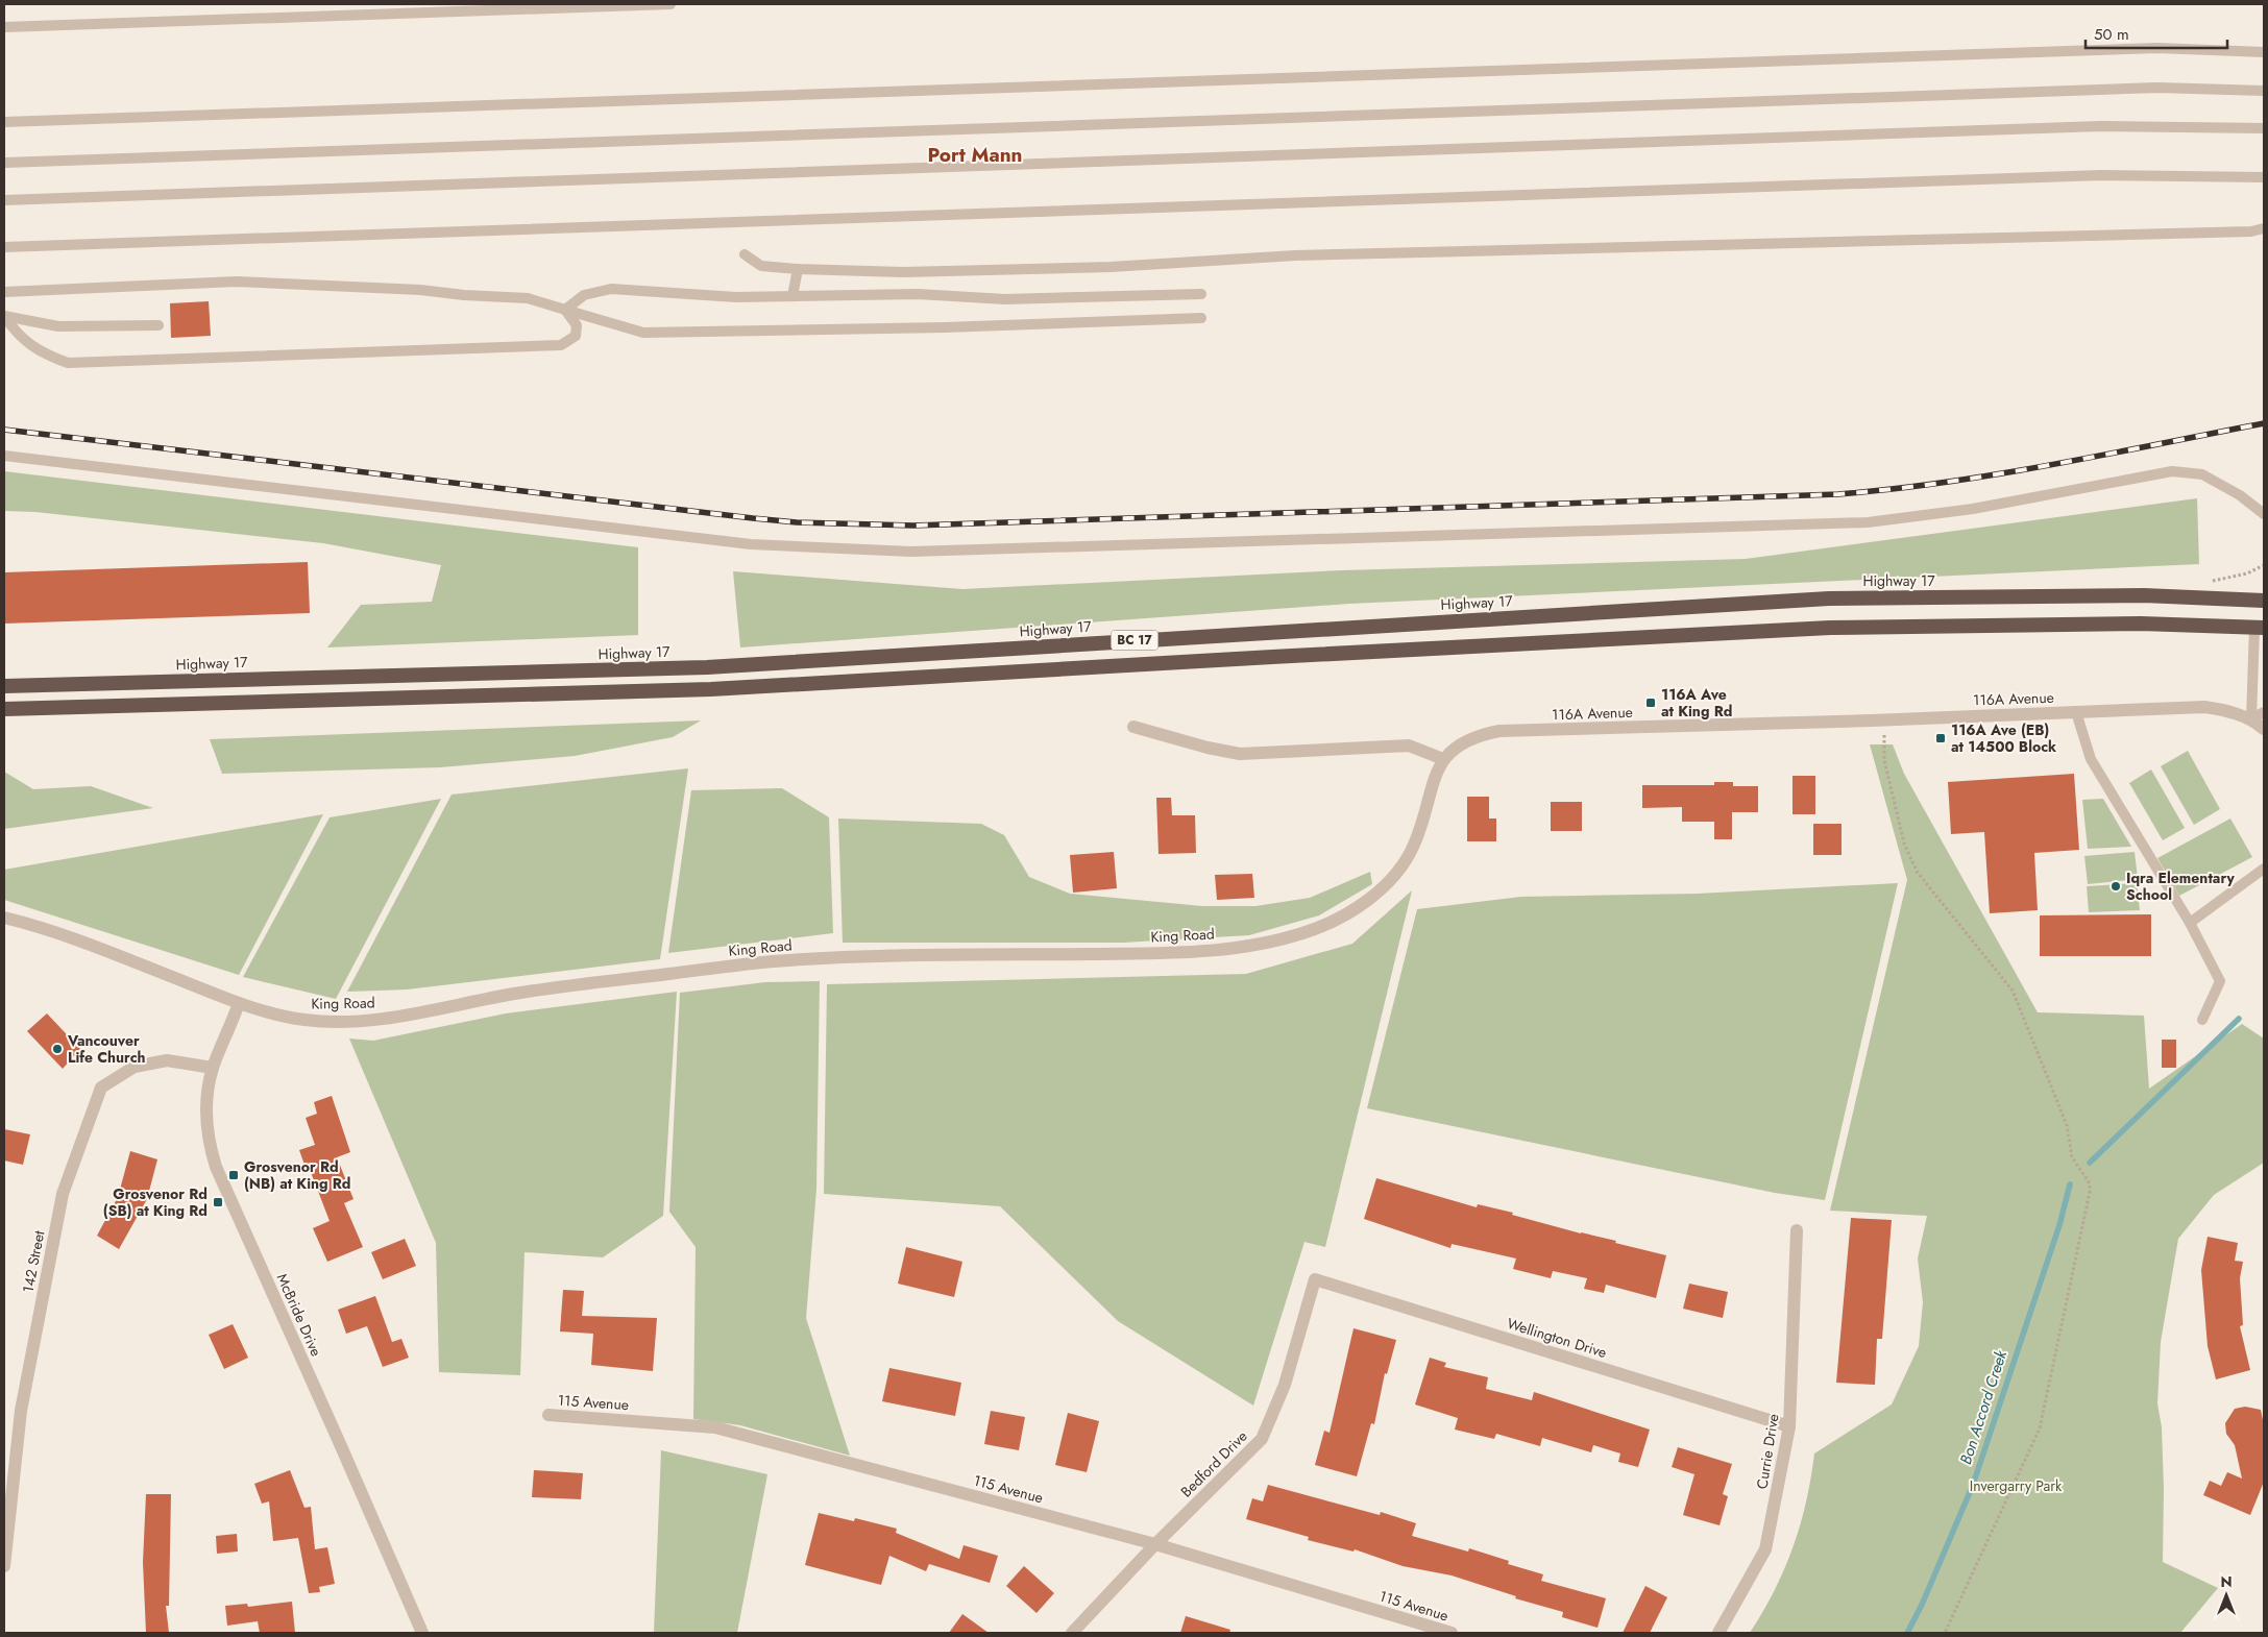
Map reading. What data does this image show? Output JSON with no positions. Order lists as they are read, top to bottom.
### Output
{
  "streets": {
    "highway": ["Highway 17", "BC 17"],
    "street": [
      "116A Avenue",
      "King Road",
      "142 Street",
      "McBride Drive",
      "Wellington Drive",
      "115 Avenue",
      "Currie Drive",
      "Bedford Drive"
    ]
  },
  "crossings": [
    ["116A Avenue", "King Road"],
    ["King Road", "McBride Drive"],
    ["142 Street", "McBride Drive"],
    ["Wellington Drive", "Currie Drive"],
    ["Wellington Drive", "Bedford Drive"],
    ["115 Avenue", "Bedford Drive"]
  ],
  "districts": ["Port Mann"],
  "water": ["Bon Accord Creek"],
  "parks": ["Invergarry Park"],
  "places": {
    "transit": [
      "116A Ave at King Rd",
      "116A Ave (EB) at 14500 Block",
      "Grosvenor Rd (NB) at King Rd",
      "Grosvenor Rd (SB) at King Rd"
    ],
    "other": ["Iqra Elementary School", "Vancouver Life Church"]
  },
  "scale_bar": "50 m",
  "north": "top"
}
